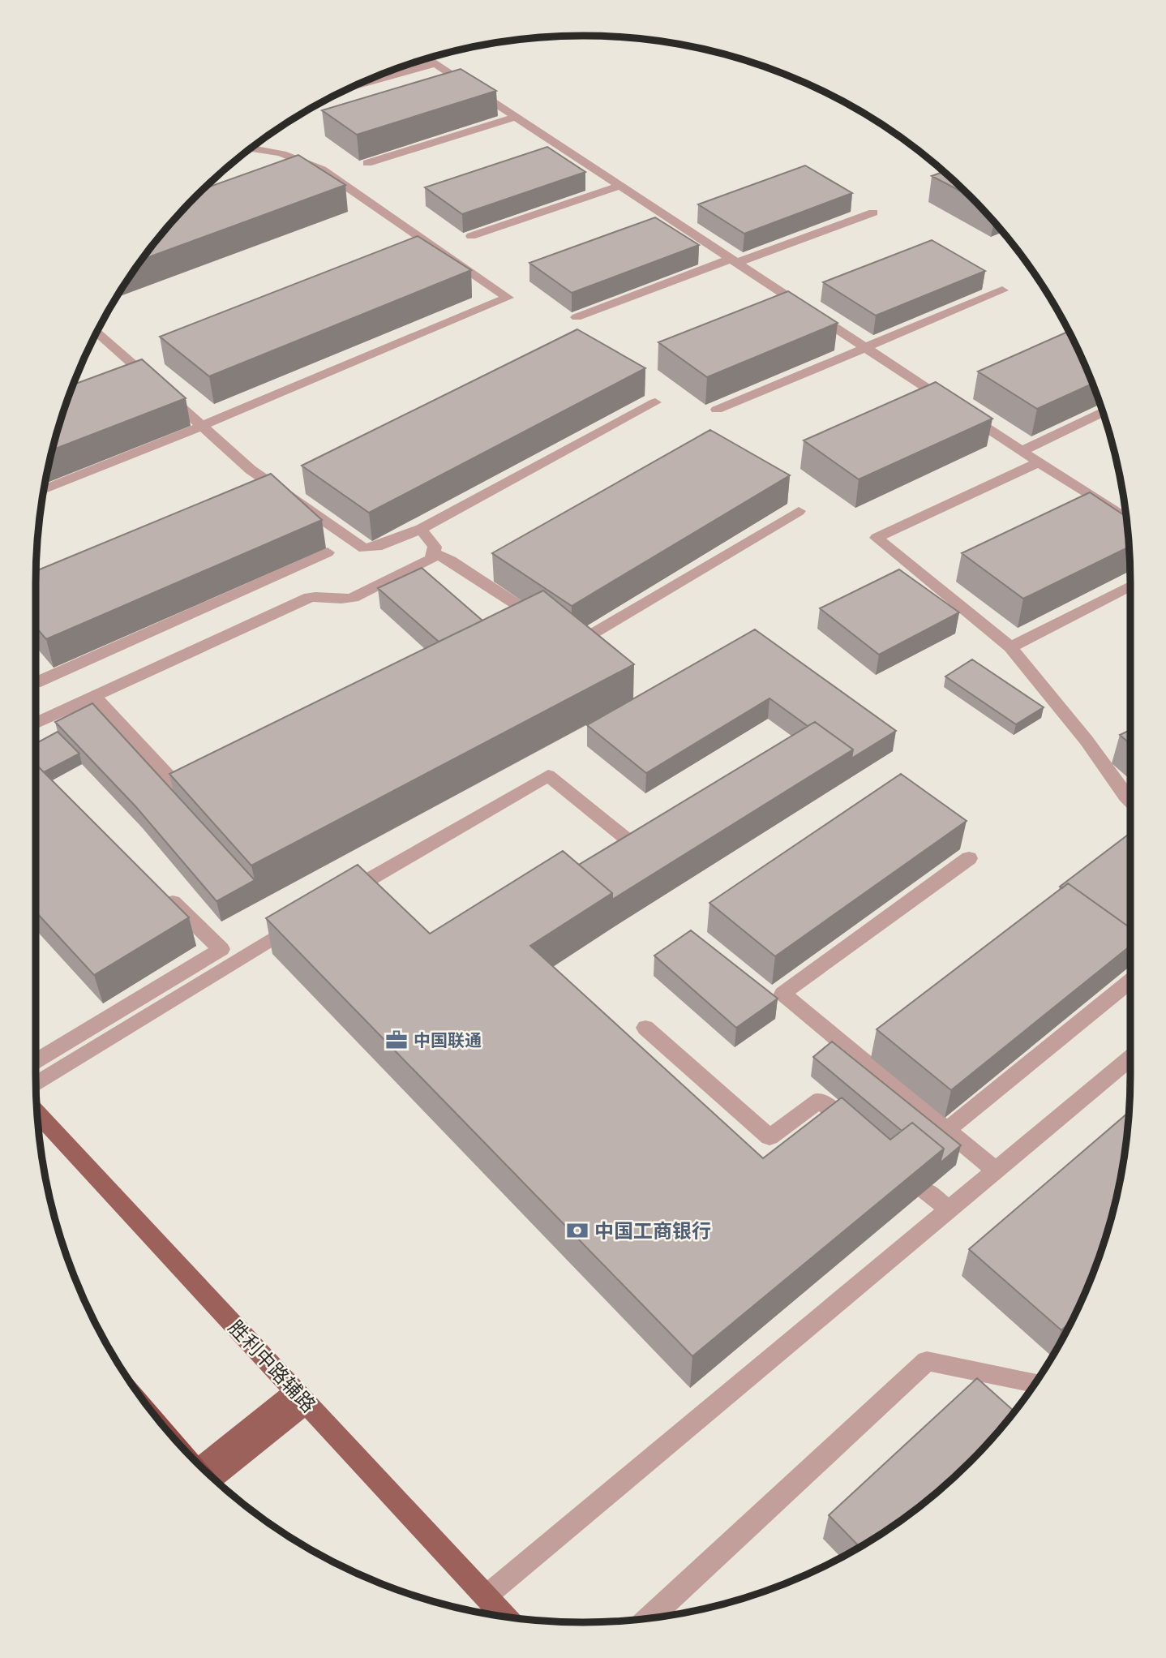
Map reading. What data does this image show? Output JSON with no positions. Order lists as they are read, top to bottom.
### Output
{
  "streets": {
    "main road": ["胜利中路辅路"]
  },
  "places": {
    "office": ["中国联通"],
    "bank": ["中国工商银行"]
  }
}
